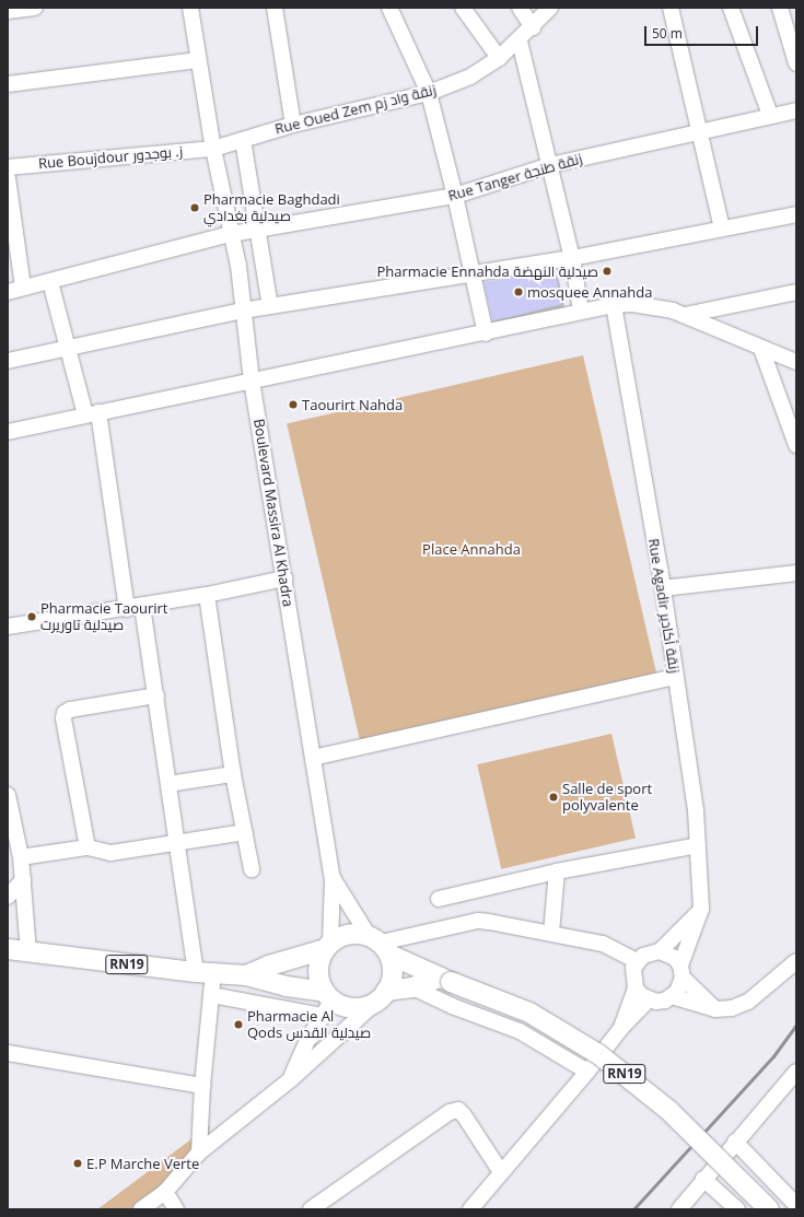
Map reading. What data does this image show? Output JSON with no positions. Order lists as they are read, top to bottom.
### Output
{
  "streets": {
    "main road": ["RN19"],
    "street": [
      "Rue Oued Zem زنقة واد زم",
      "Rue Boujdour ز. بوجدور",
      "Rue Tanger زنقة طنجة",
      "Boulevard Massira Al Khadra",
      "Rue Agadir زنقة أكادير"
    ]
  },
  "crossings": [
    ["Rue Oued Zem زنقة واد زم", "Rue Boujdour ز. بوجدور"],
    ["Rue Oued Zem زنقة واد زم", "Boulevard Massira Al Khadra"],
    ["Rue Boujdour ز. بوجدور", "Boulevard Massira Al Khadra"],
    ["Rue Tanger زنقة طنجة", "Boulevard Massira Al Khadra"]
  ],
  "parks": ["Place Annahda"],
  "places": [
    "Pharmacie Baghdadi صيدلية بغدادي",
    "Pharmacie Ennahda صيدلية النهضة",
    "mosquee Annahda",
    "Taourirt Nahda",
    "Pharmacie Taourirt صيدلية تاوريرت",
    "Salle de sport polyvalente",
    "Pharmacie Al Qods صيدلية القدس",
    "E.P Marche Verte"
  ],
  "scale_bar": "50 m"
}
